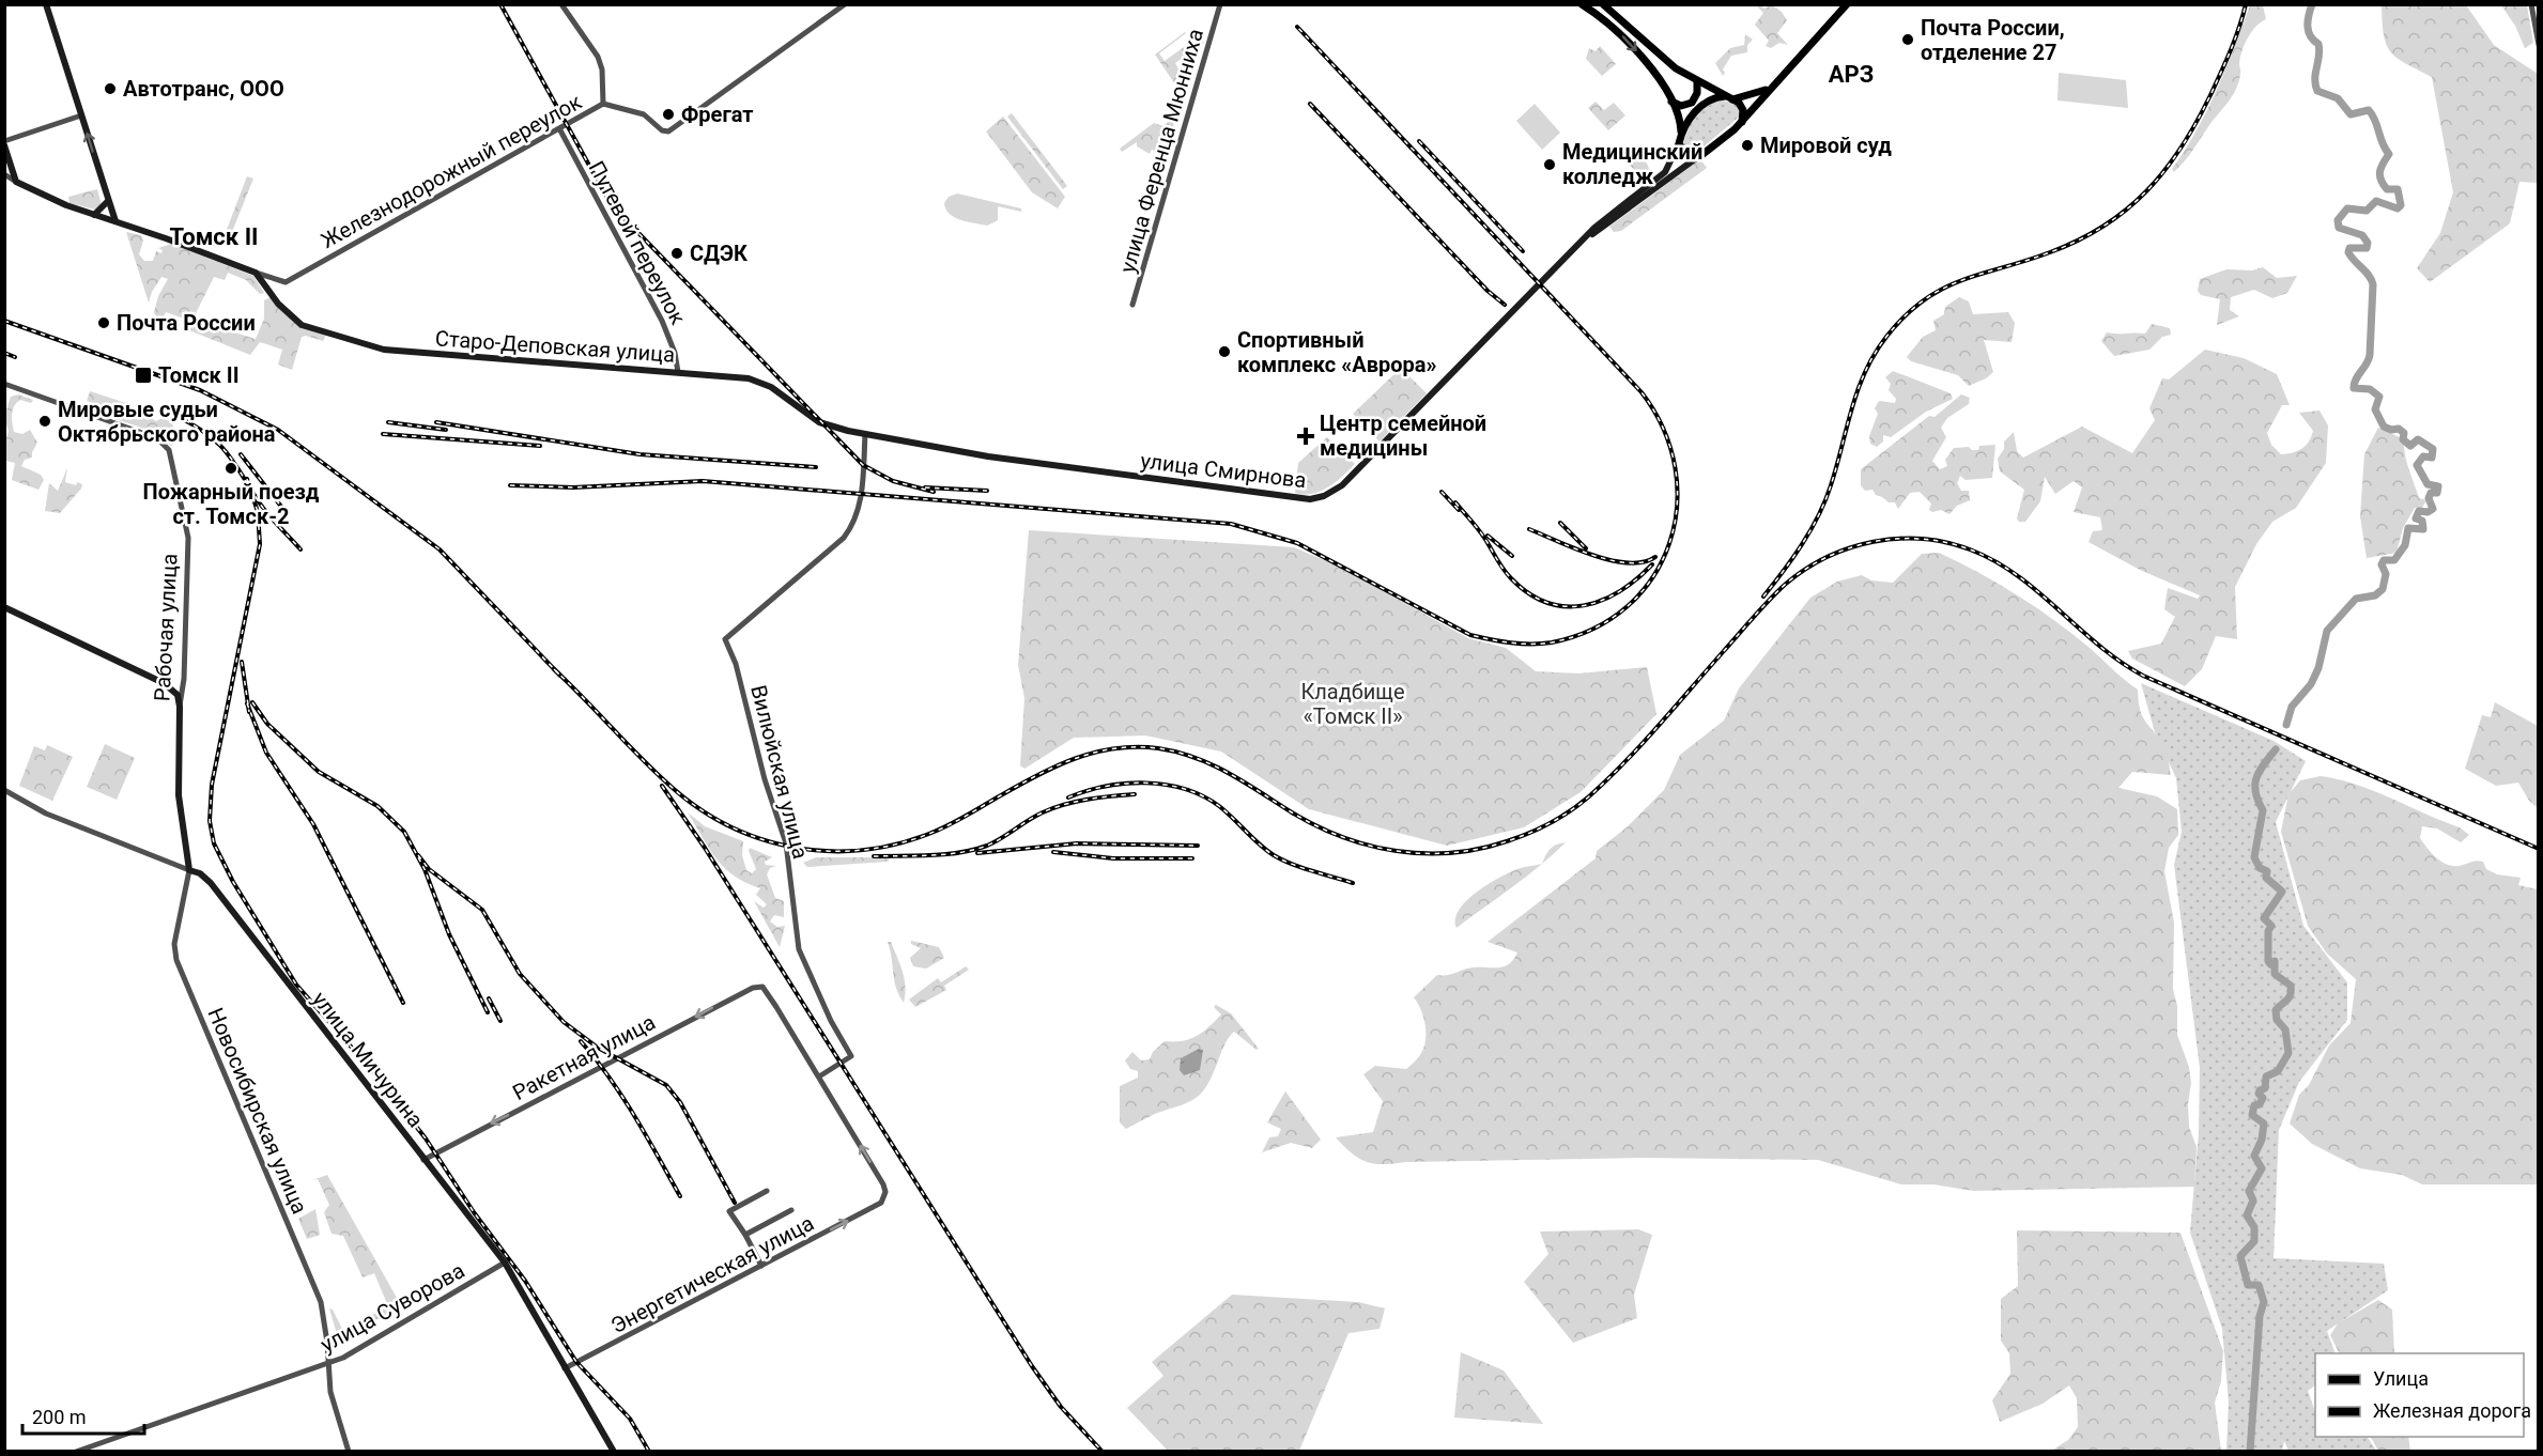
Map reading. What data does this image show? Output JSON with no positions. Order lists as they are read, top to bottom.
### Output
{
  "streets": {
    "main road": [
      "Старо-Деповская улица",
      "улица Смирнова",
      "Рабочая улица",
      "улица Мичурина"
    ],
    "street": [
      "улица Ференца Мюнниха",
      "Железнодорожный переулок",
      "Путевой переулок",
      "Вилюйская улица",
      "Ракетная улица",
      "Новосибирская улица",
      "Энергетическая улица",
      "улица Суворова"
    ]
  },
  "crossings": [
    ["Железнодорожный переулок", "Путевой переулок"],
    ["Железнодорожный переулок", "Старо-Деповская улица"],
    ["Путевой переулок", "Старо-Деповская улица"],
    ["Старо-Деповская улица", "улица Смирнова"],
    ["Старо-Деповская улица", "Вилюйская улица"],
    ["улица Смирнова", "Вилюйская улица"],
    ["Рабочая улица", "улица Мичурина"],
    ["Рабочая улица", "Новосибирская улица"],
    ["Вилюйская улица", "Ракетная улица"],
    ["Вилюйская улица", "Энергетическая улица"],
    ["Ракетная улица", "улица Мичурина"],
    ["Ракетная улица", "Энергетическая улица"],
    ["улица Мичурина", "Новосибирская улица"],
    ["улица Мичурина", "Энергетическая улица"],
    ["улица Мичурина", "улица Суворова"],
    ["Новосибирская улица", "улица Суворова"]
  ],
  "one_way": ["Ракетная улица"],
  "districts": ["АРЗ", "Томск II"],
  "parks": ["Кладбище «Томск II»"],
  "places": {
    "other": [
      "Почта России, отделение 27",
      "Автотранс, ООО",
      "Фрегат",
      "Мировой суд",
      "Медицинский колледж",
      "СДЭК",
      "Почта России",
      "Спортивный комплекс «Аврора»",
      "Мировые судьи Октябрьского района",
      "Пожарный поезд ст. Томск-2"
    ],
    "transit": ["Томск II"],
    "health": ["Центр семейной медицины"]
  },
  "legend": ["Улица", "Железная дорога"],
  "scale_bar": "200 m"
}
